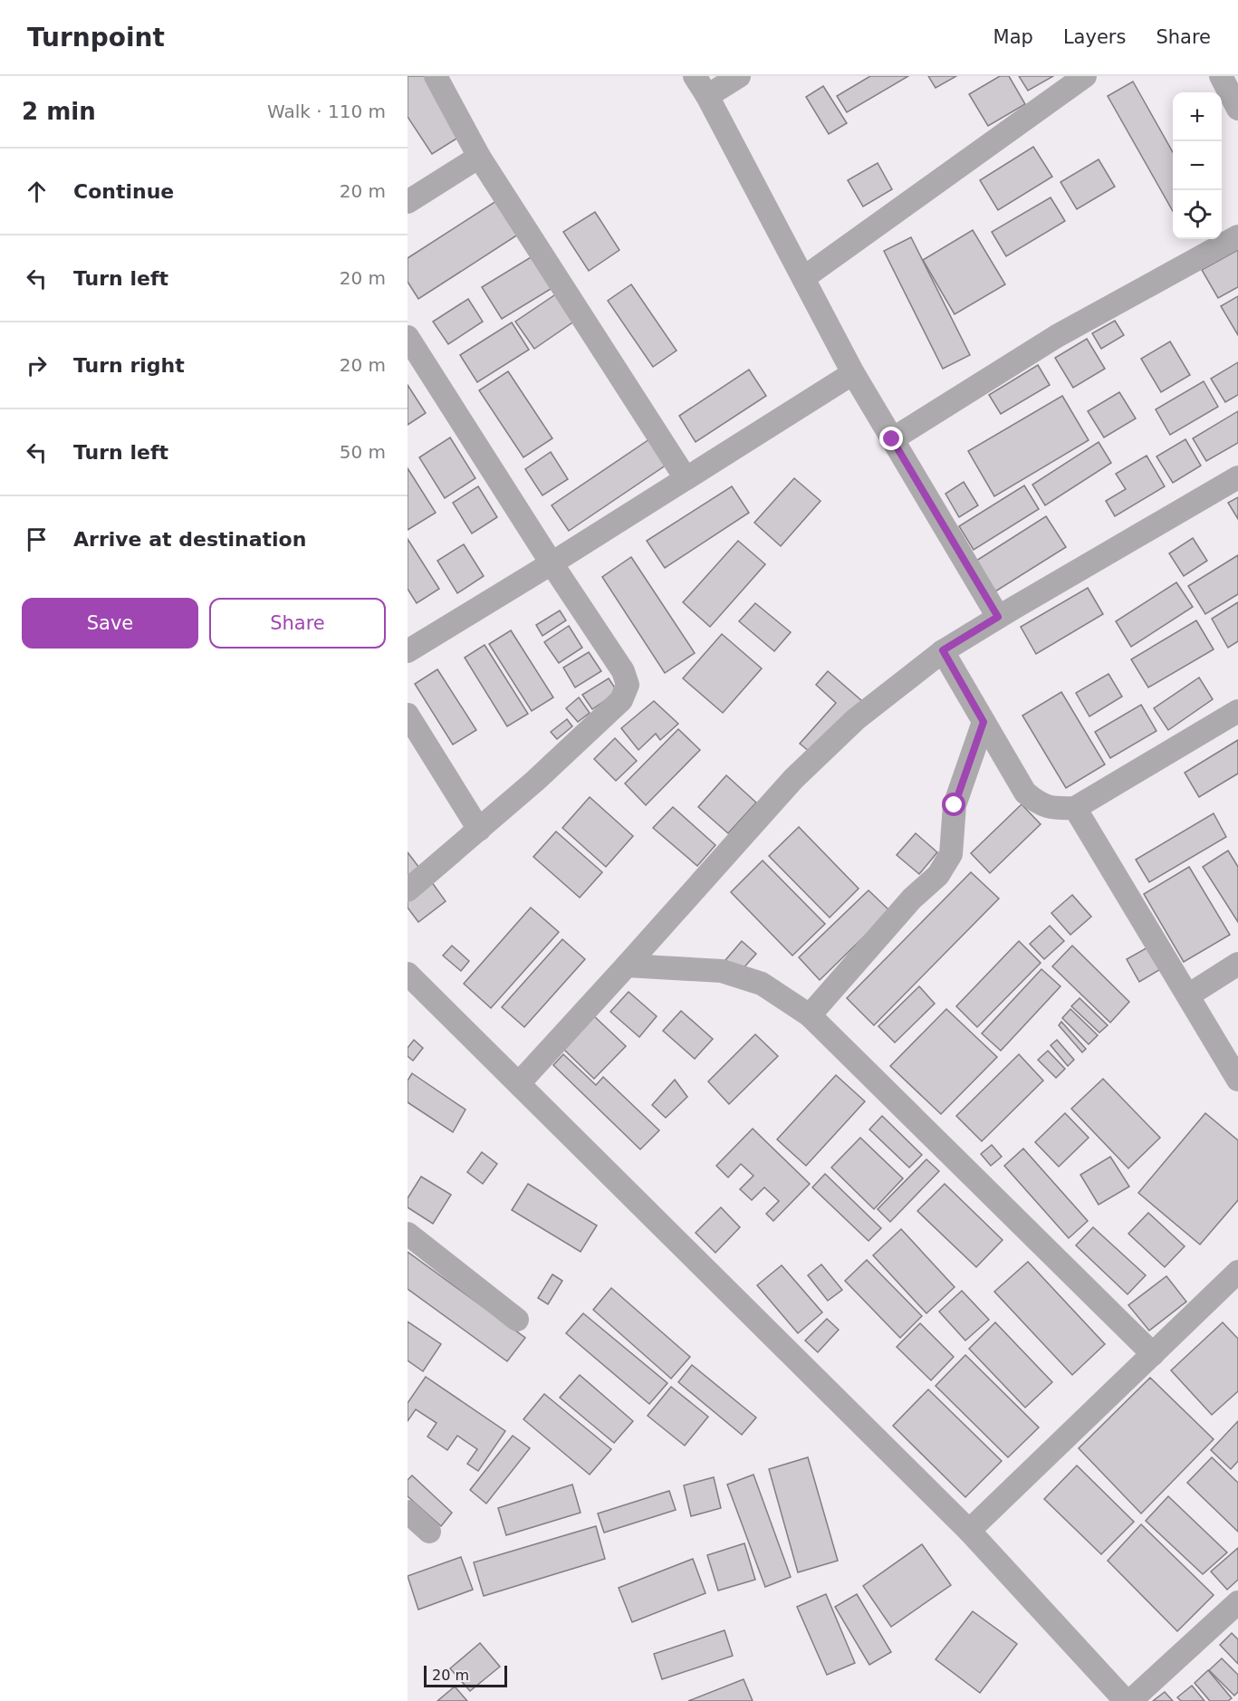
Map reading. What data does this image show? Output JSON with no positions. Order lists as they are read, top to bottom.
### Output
{
  "scale_bar": "20 m",
  "page": {
    "header": "Turnpoint",
    "nav": ["Map", "Layers", "Share"],
    "heading": ["2 min", "Walk · 110 m"],
    "map_buttons": ["+", "−"],
    "list": [
      ["Continue", "20 m"],
      ["Turn left", "20 m"],
      ["Turn right", "20 m"],
      ["Turn left", "50 m"],
      "Arrive at destination"
    ],
    "buttons": ["Save", "Share"],
    "scale": "20 m"
  }
}
